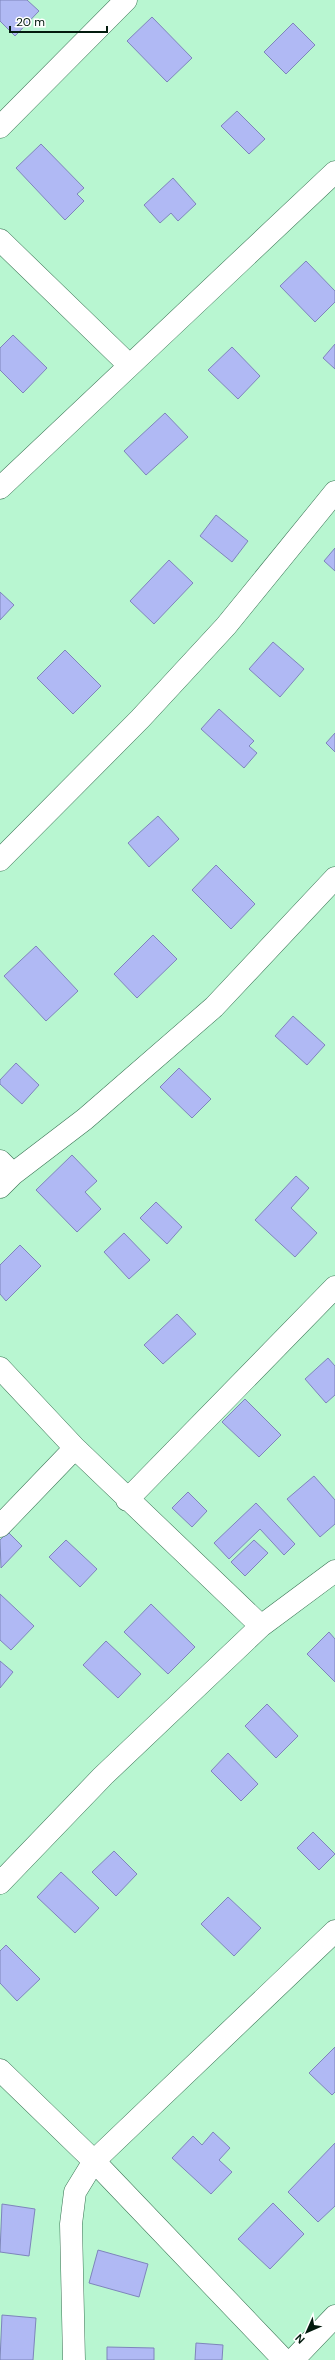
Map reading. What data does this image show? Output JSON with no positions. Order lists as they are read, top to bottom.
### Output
{
  "scale_bar": "20 m",
  "north": "bottom left"
}
